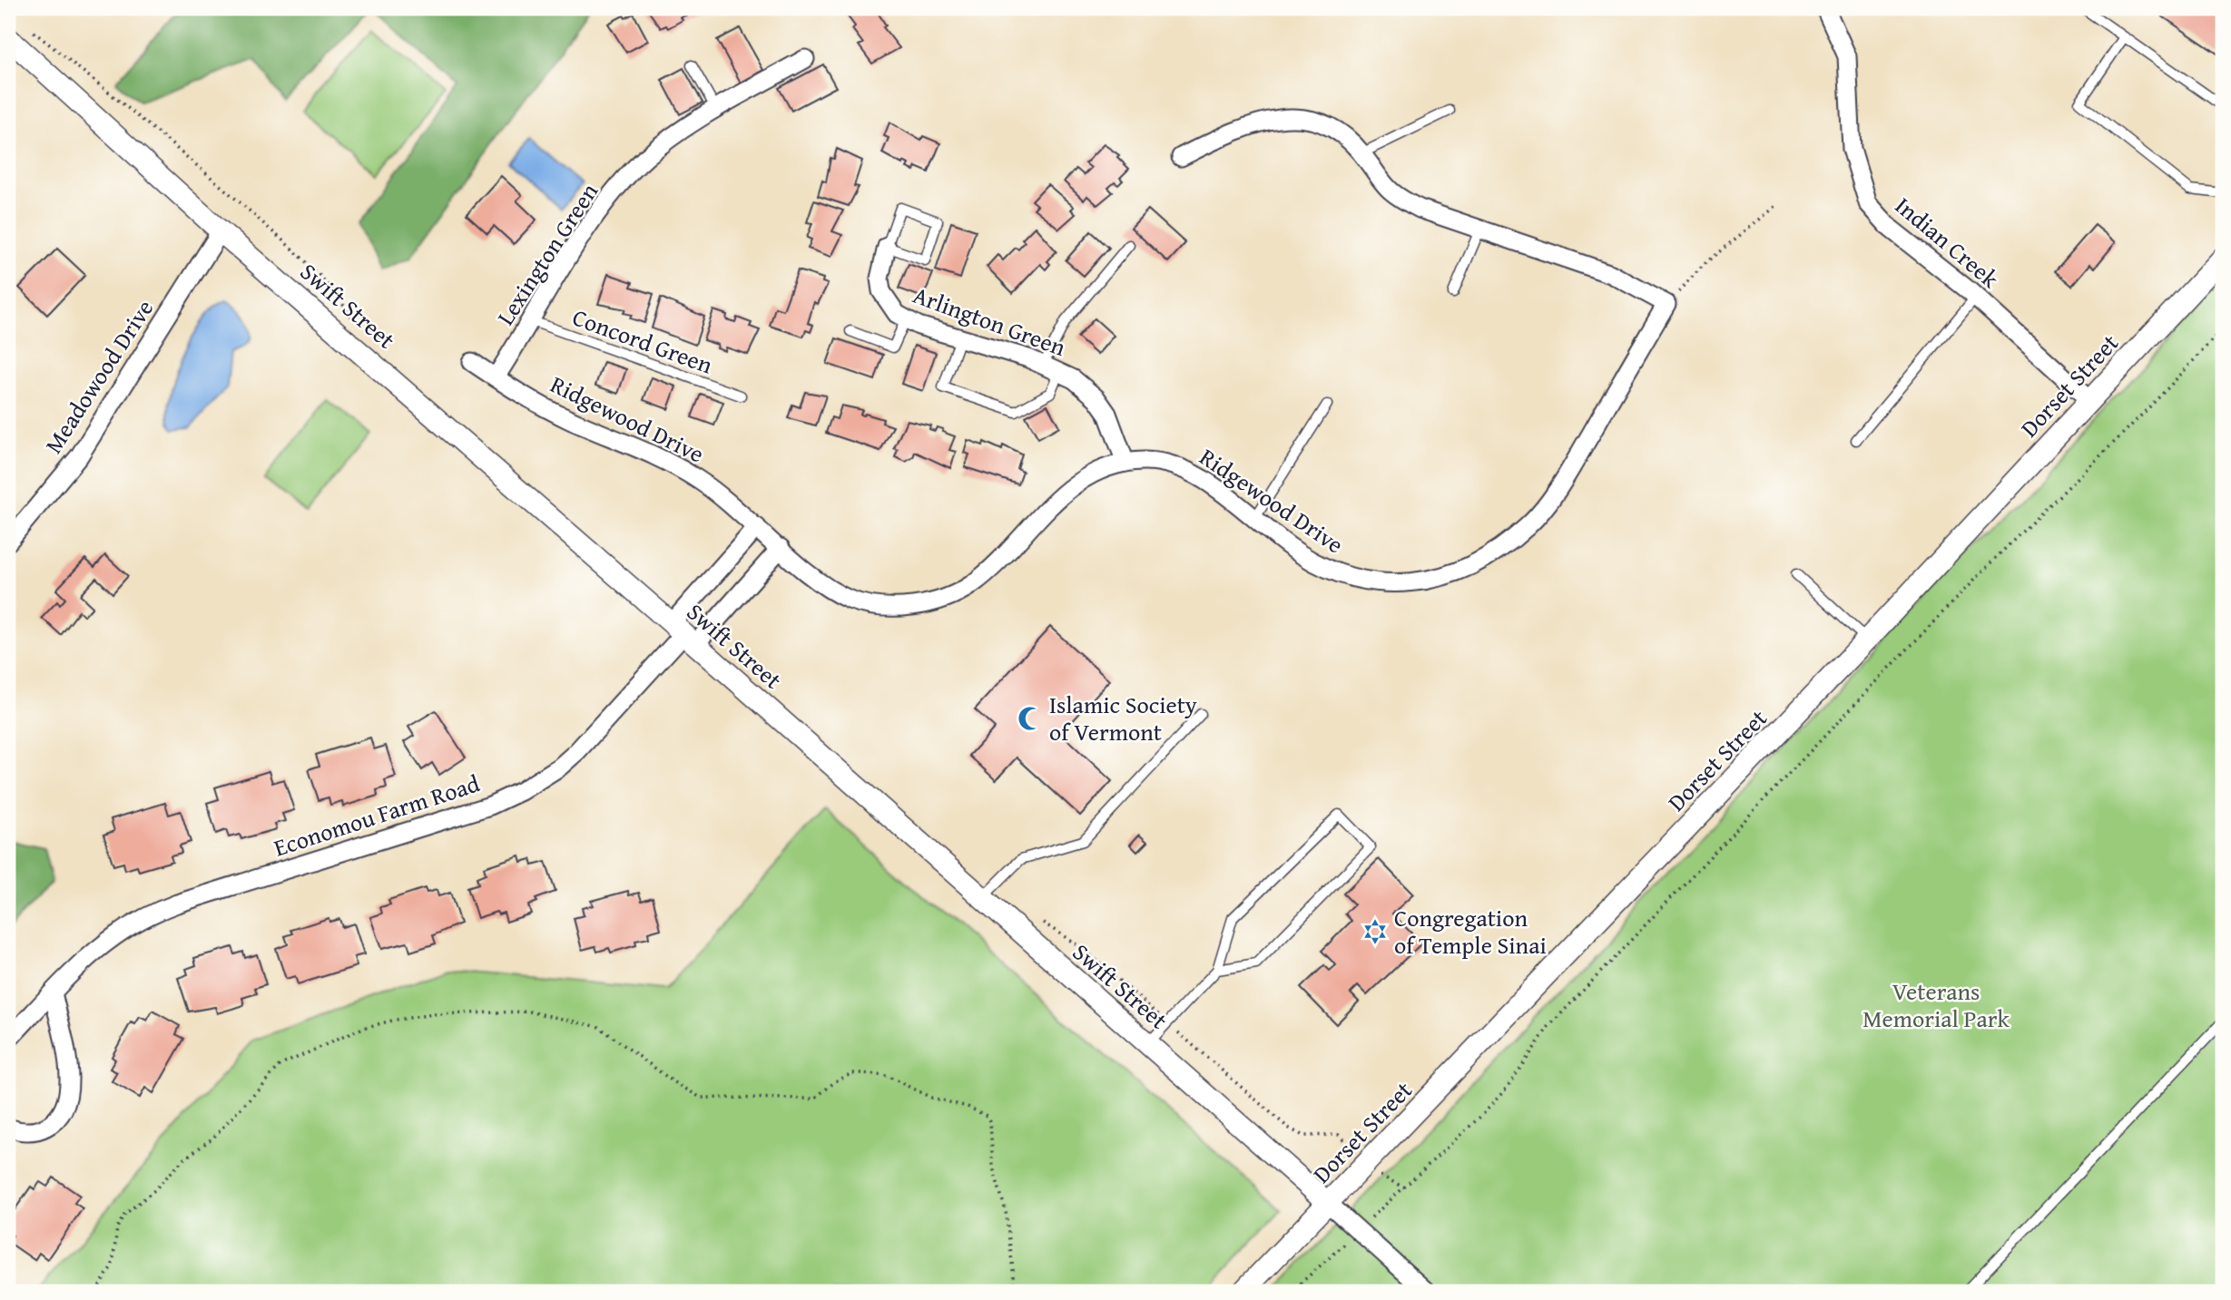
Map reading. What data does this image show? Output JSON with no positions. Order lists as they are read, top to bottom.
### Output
{
  "streets": {
    "street": [
      "Indian Creek",
      "Lexington Green",
      "Swift Street",
      "Arlington Green",
      "Meadowood Drive",
      "Dorset Street",
      "Ridgewood Drive",
      "Economou Farm Road"
    ],
    "lane": ["Concord Green"]
  },
  "crossings": [
    ["Indian Creek", "Dorset Street"],
    ["Lexington Green", "Concord Green"],
    ["Lexington Green", "Ridgewood Drive"],
    ["Swift Street", "Meadowood Drive"],
    ["Swift Street", "Dorset Street"],
    ["Swift Street", "Economou Farm Road"],
    ["Arlington Green", "Ridgewood Drive"]
  ],
  "parks": ["Veterans Memorial Park"],
  "places": {
    "mosque": ["Islamic Society of Vermont"],
    "synagogue": ["Congregation of Temple Sinai"]
  }
}
